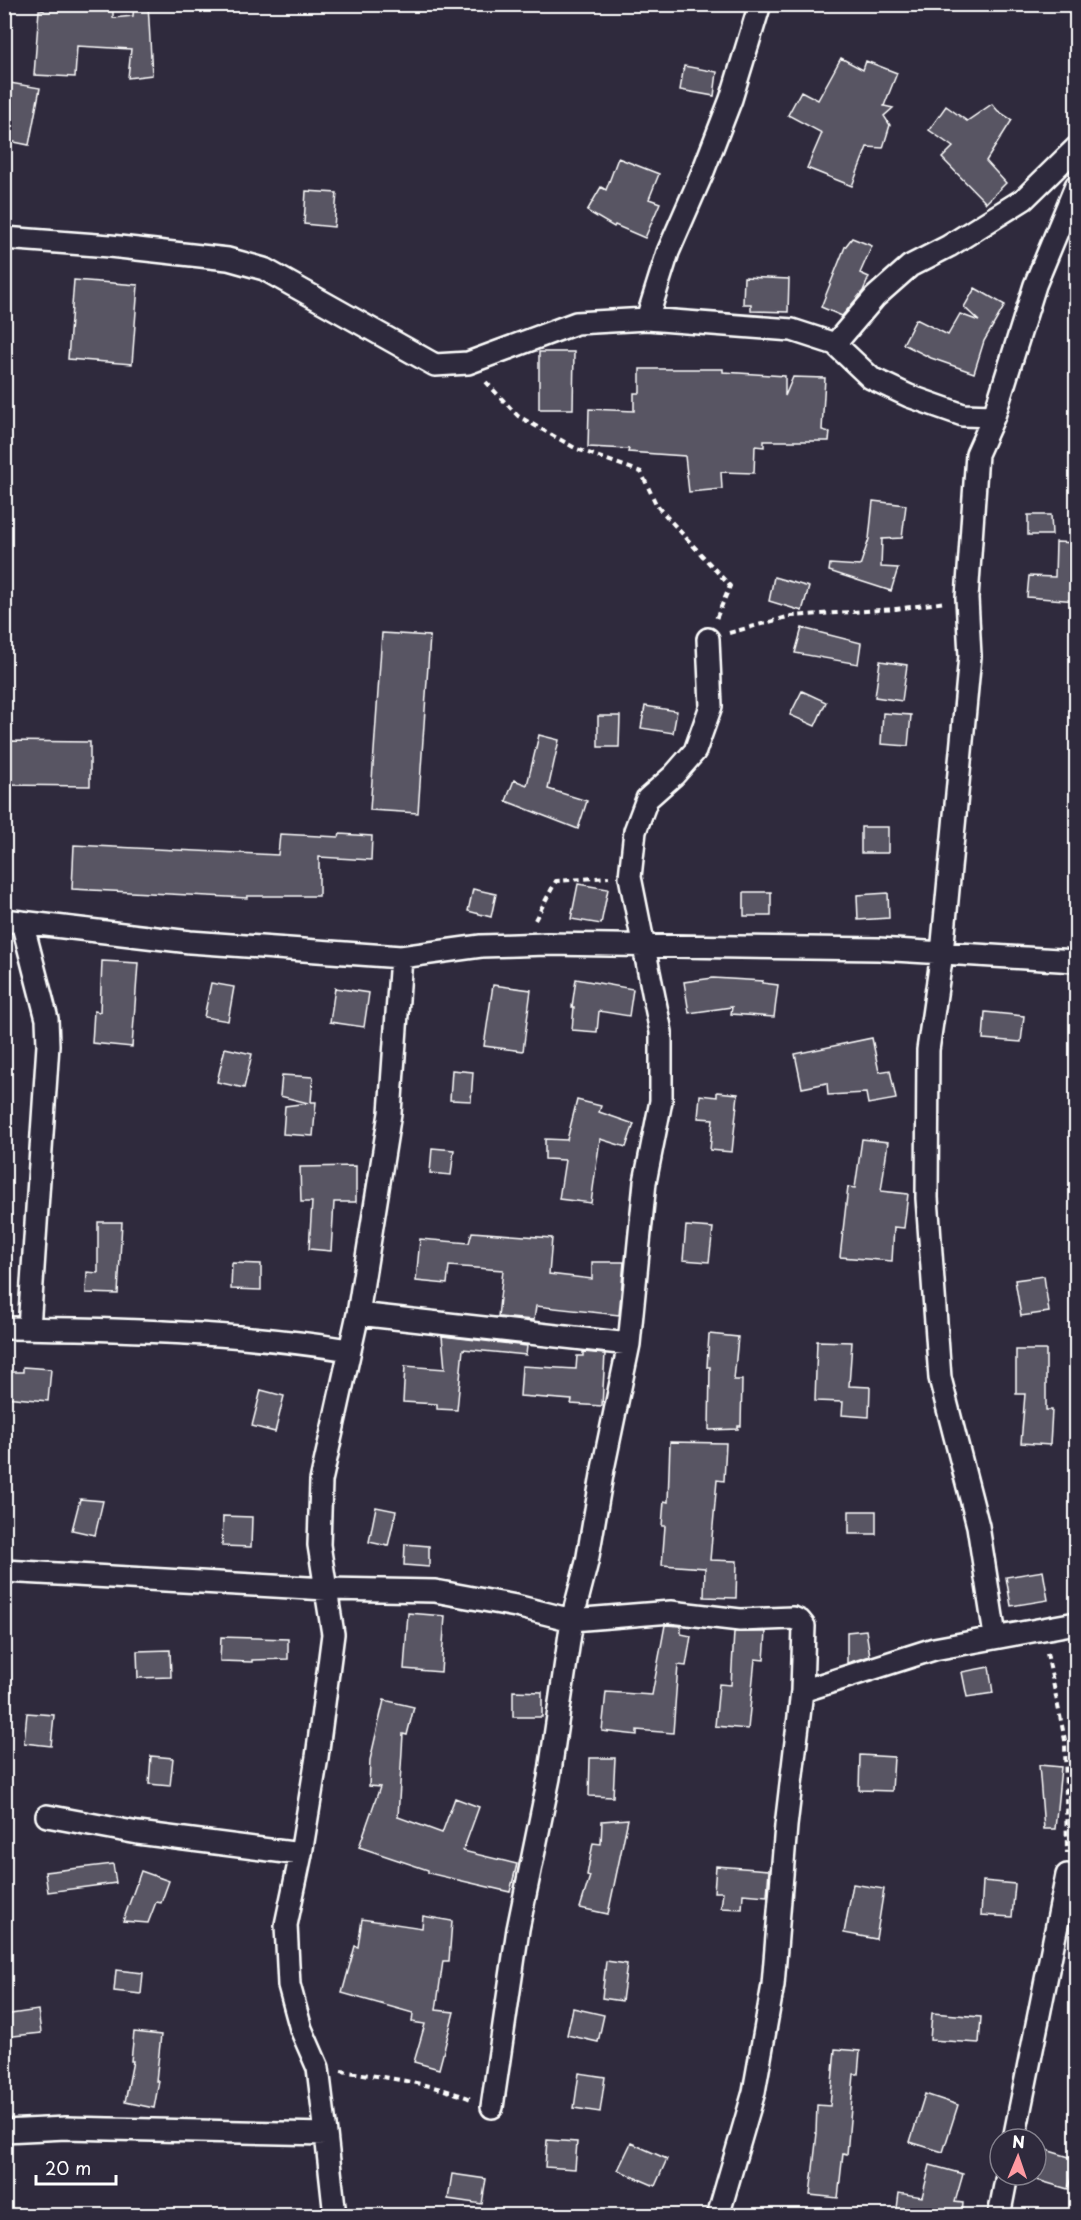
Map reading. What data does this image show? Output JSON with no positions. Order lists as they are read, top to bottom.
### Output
{
  "scale_bar": "20 m",
  "north": "top"
}
